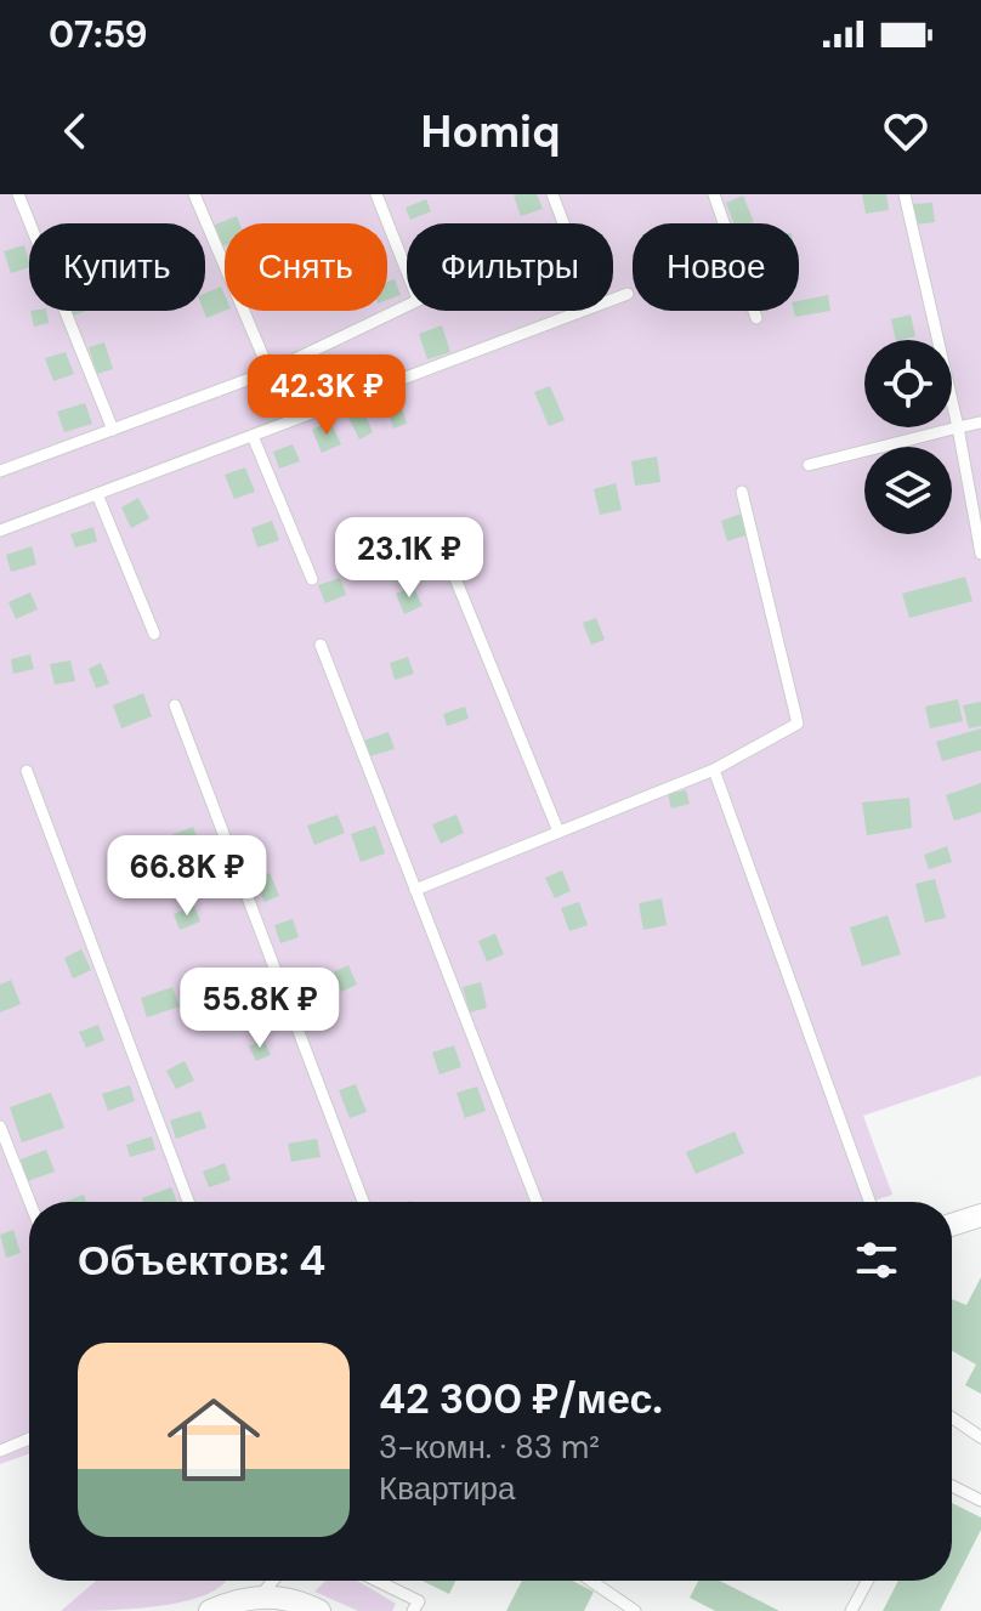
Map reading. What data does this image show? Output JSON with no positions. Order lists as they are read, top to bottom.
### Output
{
  "page": {
    "status": "07:59",
    "header": "Homiq",
    "chip": [
      "Купить",
      "Снять",
      "Фильтры",
      "Новое"
    ],
    "price": [
      "42.3K ₽",
      "23.1K ₽",
      "66.8K ₽",
      "55.8K ₽"
    ],
    "heading": "Объектов: 4",
    "list": [
      {
        "name": "42 300 ₽/мес.",
        "note": "3-комн. · 83 m² · Квартира"
      }
    ]
  }
}
